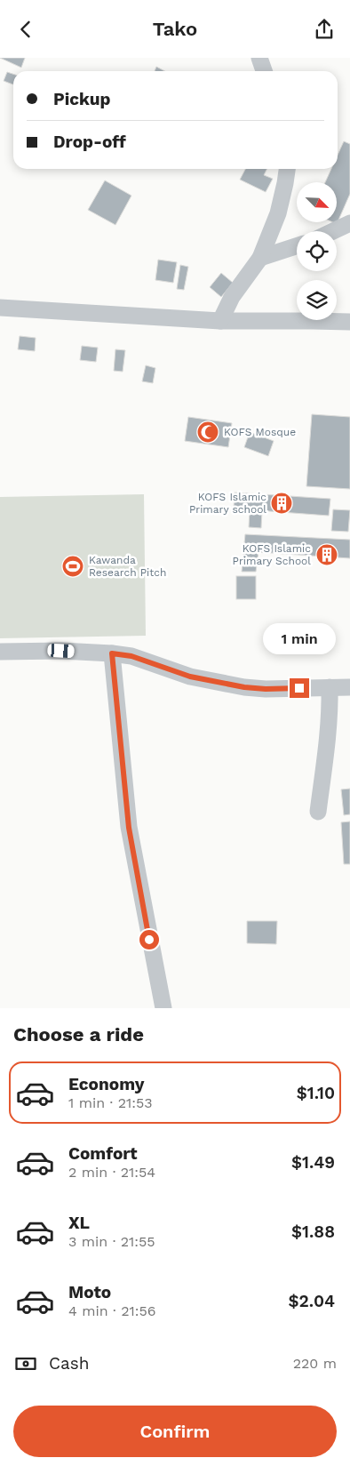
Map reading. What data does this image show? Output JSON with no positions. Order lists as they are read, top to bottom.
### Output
{
  "places": {
    "mosque": ["KOFS Mosque"],
    "building": ["KOFS Islamic Primary school", "KOFS Islamic Primary School"],
    "sports": ["Kawanda Research Pitch"]
  },
  "north": "bottom right",
  "page": {
    "header": "Tako",
    "banner": ["Pickup", "Drop-off"],
    "bubble": "1 min",
    "heading": "Choose a ride",
    "list": [
      {
        "name": "Economy",
        "note": "1 min · 21:53",
        "value": "$1.10"
      },
      {
        "name": "Comfort",
        "note": "2 min · 21:54",
        "value": "$1.49"
      },
      {
        "name": "XL",
        "note": "3 min · 21:55",
        "value": "$1.88"
      },
      {
        "name": "Moto",
        "note": "4 min · 21:56",
        "value": "$2.04"
      }
    ],
    "pay": ["Cash", "220 m"],
    "buttons": "Confirm"
  }
}
